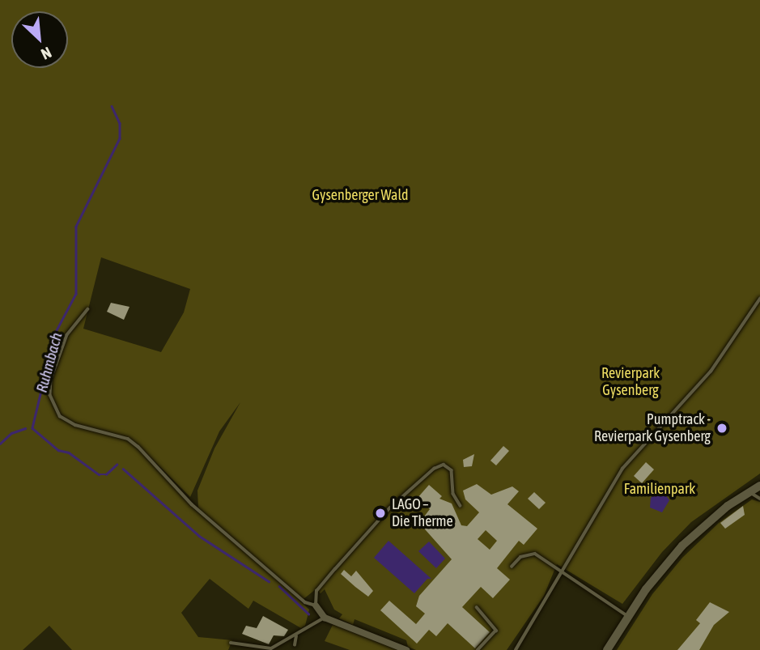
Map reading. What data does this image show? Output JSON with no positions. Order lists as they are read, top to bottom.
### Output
{
  "water": ["Ruhmbach"],
  "parks": ["Gysenberger Wald", "Revierpark Gysenberg", "Familienpark"],
  "places": ["Pumptrack - Revierpark Gysenberg", "LAGO – Die Therme"],
  "north": "bottom right"
}
